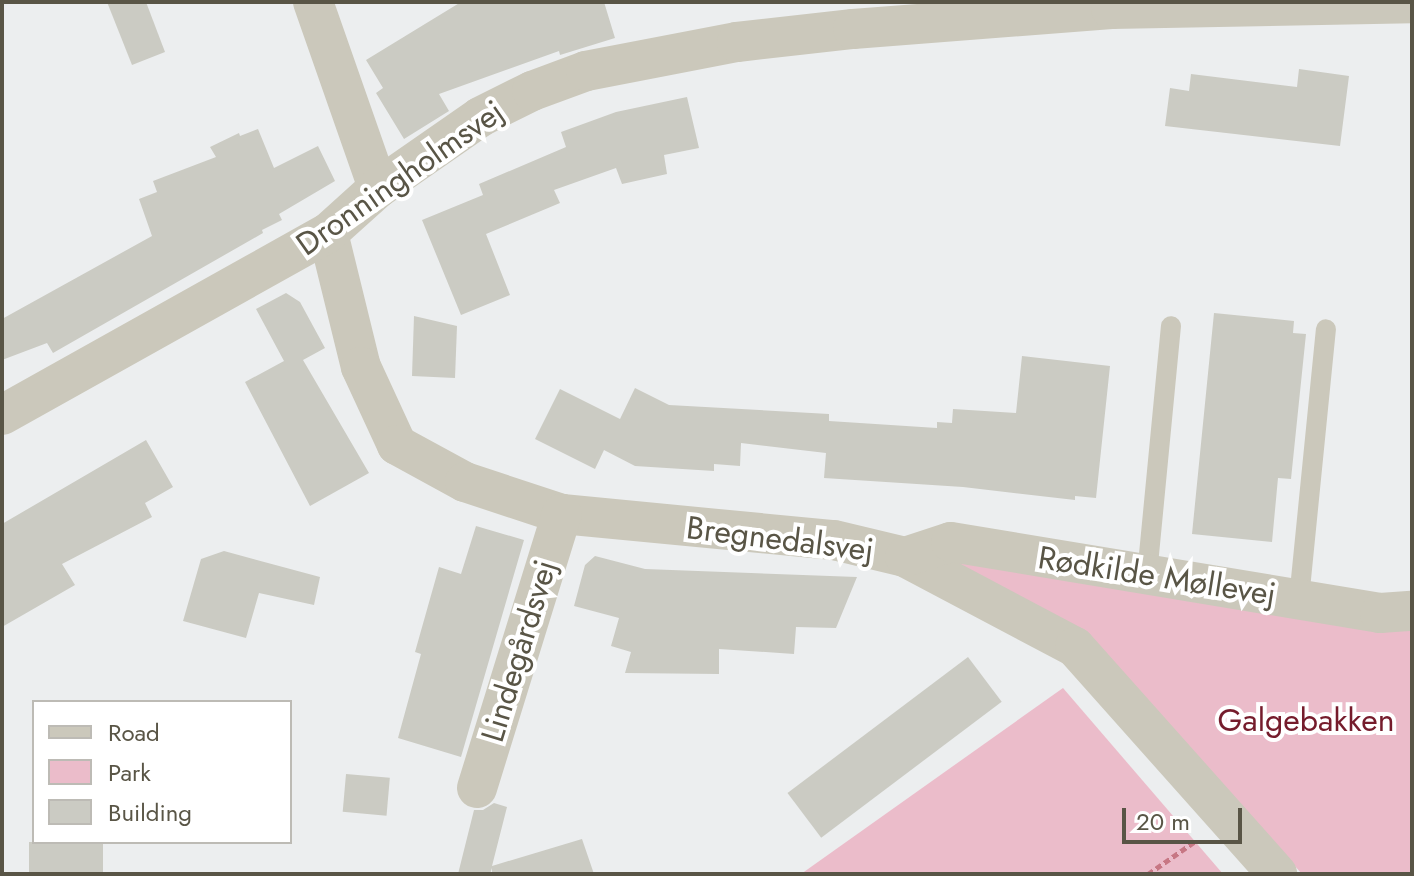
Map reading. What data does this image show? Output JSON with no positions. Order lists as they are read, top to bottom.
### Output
{
  "streets": {
    "street": [
      "Dronningholmsvej",
      "Bregnedalsvej",
      "Rødkilde Møllevej",
      "Lindegårdsvej"
    ]
  },
  "crossings": [
    ["Dronningholmsvej", "Bregnedalsvej"],
    ["Bregnedalsvej", "Rødkilde Møllevej"],
    ["Bregnedalsvej", "Lindegårdsvej"]
  ],
  "parks": ["Galgebakken"],
  "legend": ["Road", "Park", "Building"],
  "scale_bar": "20 m"
}
